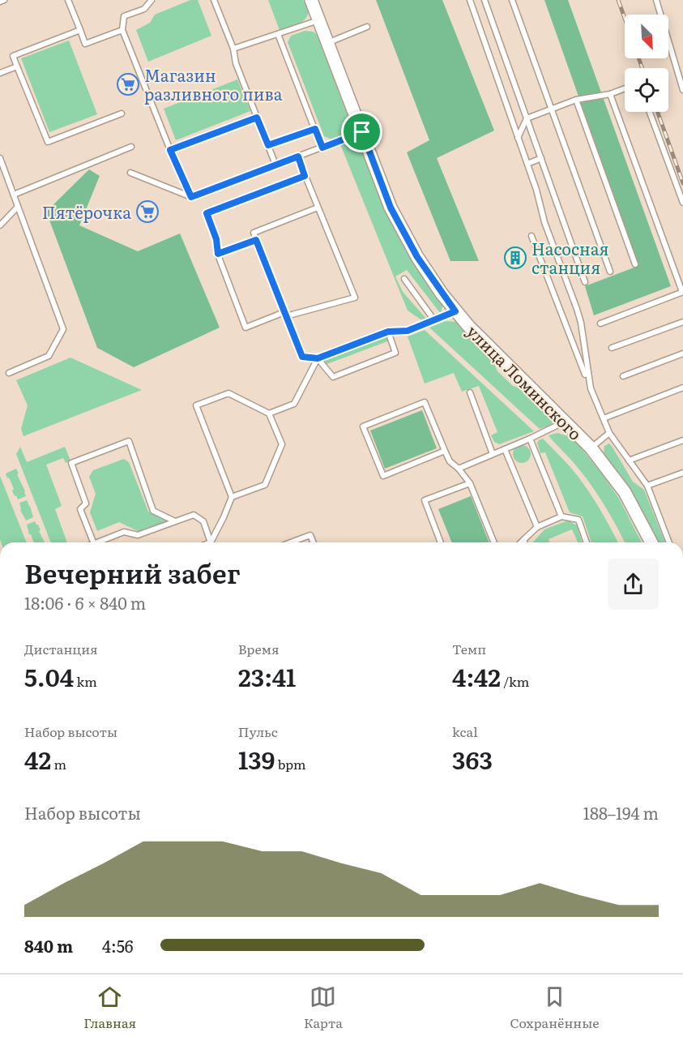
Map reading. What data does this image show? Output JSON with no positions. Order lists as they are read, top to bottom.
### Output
{
  "streets": {
    "street": ["улица Ломинского"]
  },
  "places": {
    "supermarket": ["Магазин разливного пива", "Пятёрочка"],
    "building": ["Насосная станция"]
  },
  "north": "bottom right",
  "page": {
    "heading": ["Вечерний забег", "18:06 · 6 × 840 m"],
    "stats": [
      ["Дистанция", "5.04 km"],
      ["Время", "23:41"],
      ["Темп", "4:42 /km"],
      ["Набор высоты", "42 m"],
      ["Пульс", "139 bpm"],
      ["kcal", "363"]
    ],
    "chart": ["Набор высоты", "188–194 m"],
    "list": [
      {
        "name": "840 m",
        "note": "4:56"
      }
    ],
    "tabs": ["Главная", "Карта", "Сохранённые"]
  }
}
